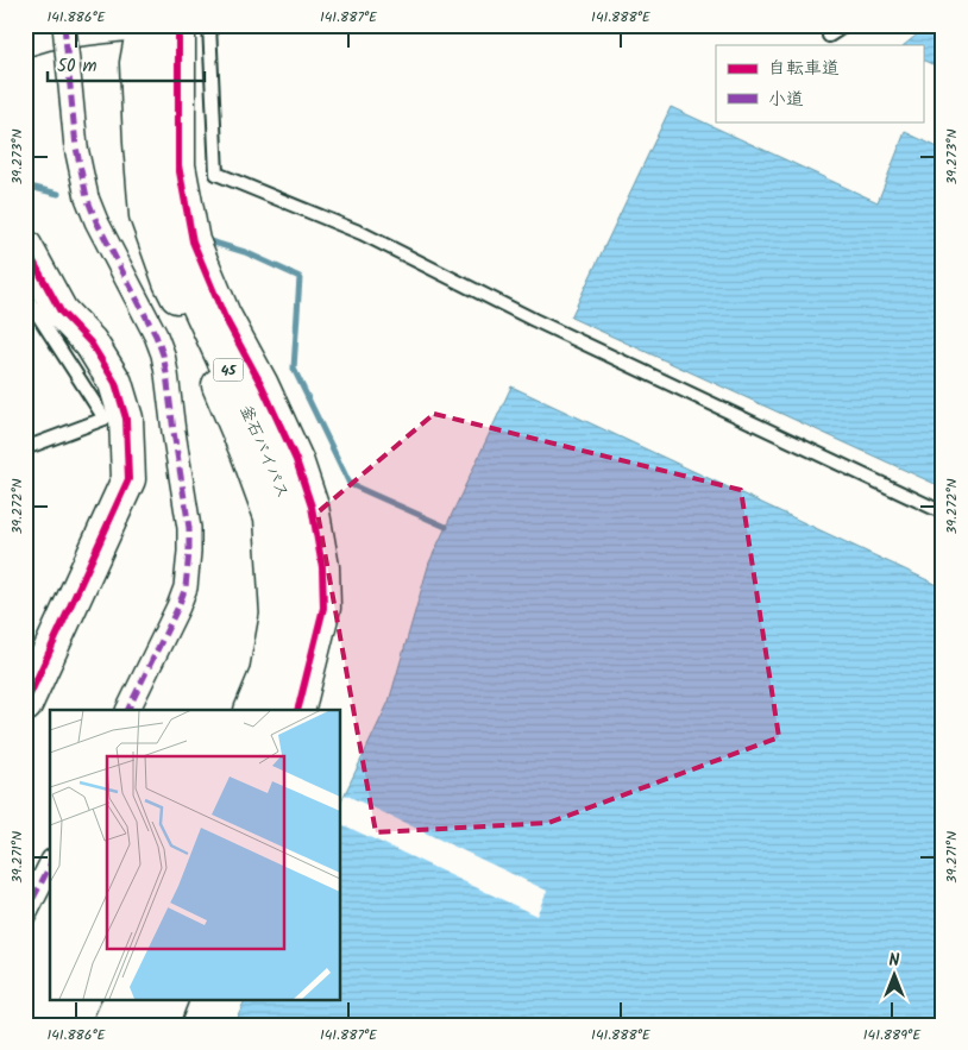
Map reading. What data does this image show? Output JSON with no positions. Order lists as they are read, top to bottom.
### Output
{
  "streets": {
    "main road": ["45", "釜石バイパス"]
  },
  "legend": ["自転車道", "小道"],
  "scale_bar": "50 m",
  "north": "top",
  "coordinates": [
    "141.886°E",
    "141.887°E",
    "141.888°E",
    "39.273°N",
    "39.272°N",
    "39.271°N",
    "141.889°E"
  ]
}
